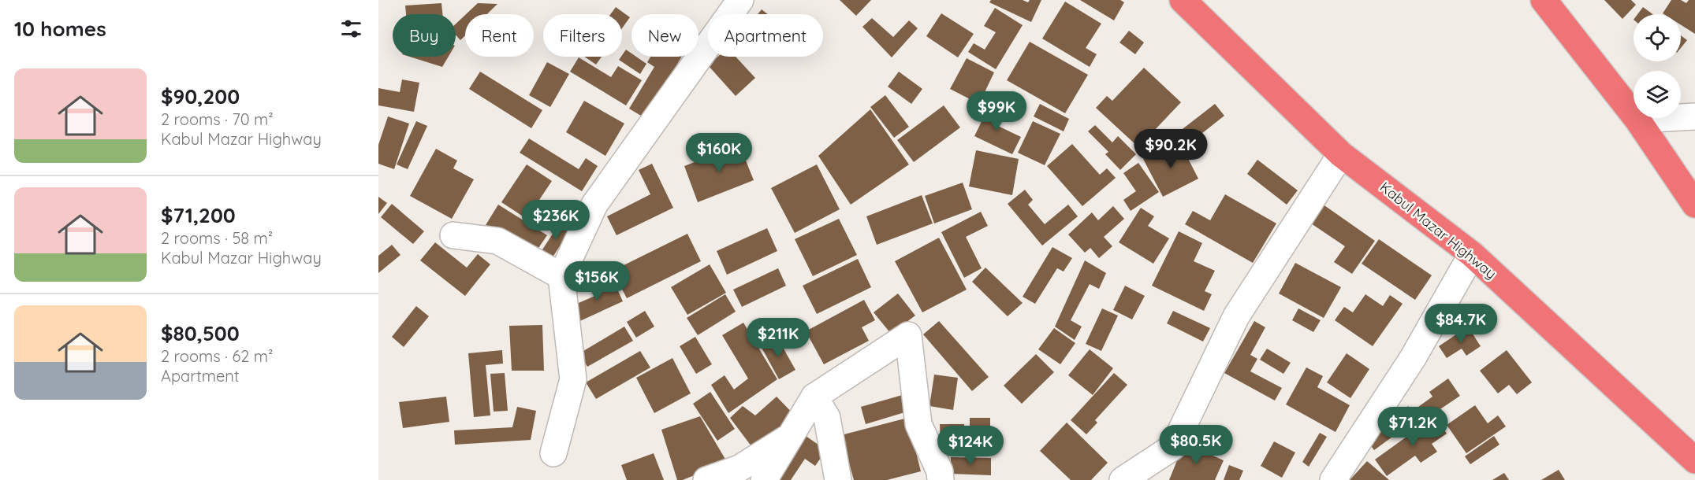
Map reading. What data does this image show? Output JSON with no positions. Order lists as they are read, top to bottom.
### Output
{
  "streets": {
    "highway": ["Kabul Mazar Highway"]
  },
  "page": {
    "heading": "10 homes",
    "chip": [
      "Buy",
      "Rent",
      "Filters",
      "New",
      "Apartment"
    ],
    "list": [
      {
        "name": "$90,200",
        "note": "2 rooms · 70 m² · Kabul Mazar Highway"
      },
      {
        "name": "$71,200",
        "note": "2 rooms · 58 m² · Kabul Mazar Highway"
      },
      {
        "name": "$80,500",
        "note": "2 rooms · 62 m² · Apartment"
      }
    ],
    "price": [
      "$99K",
      "$90.2K",
      "$160K",
      "$236K",
      "$156K",
      "$84.7K",
      "$211K",
      "$71.2K",
      "$80.5K",
      "$124K"
    ]
  }
}
